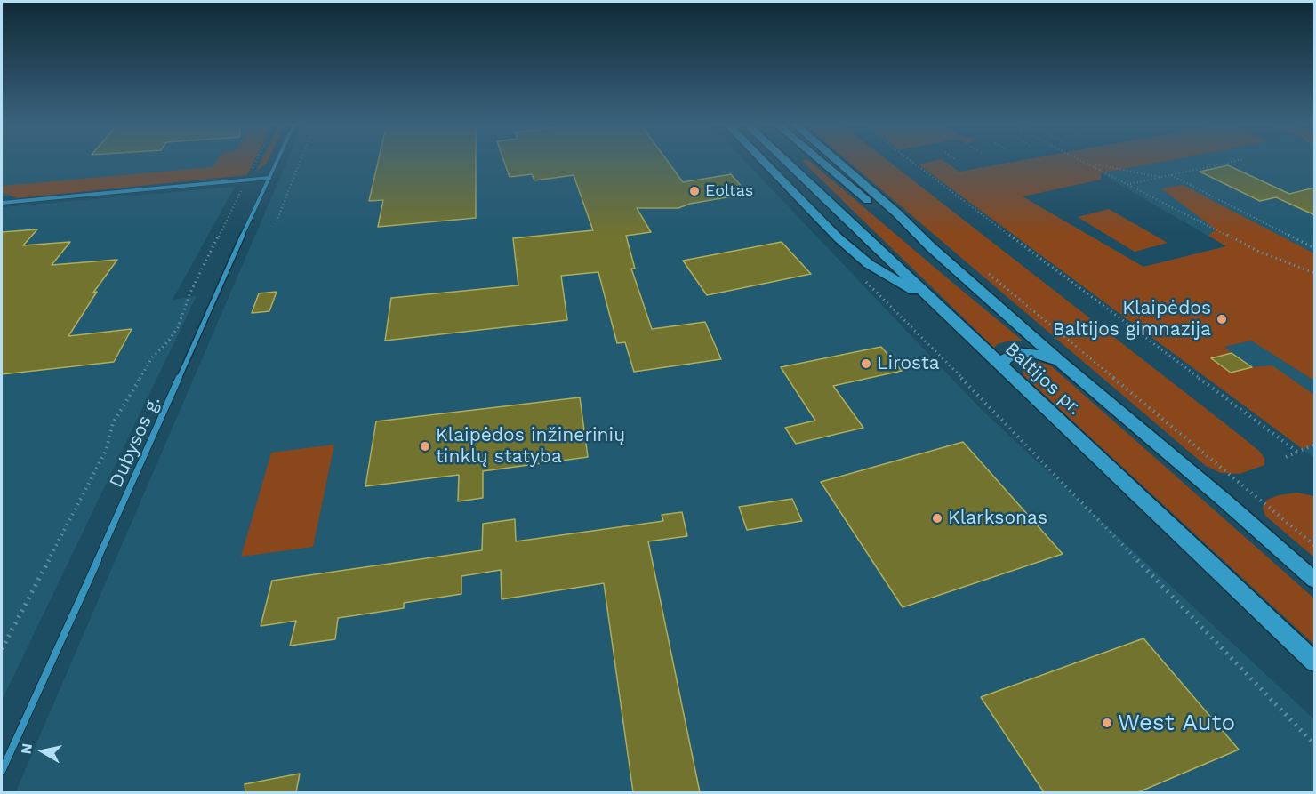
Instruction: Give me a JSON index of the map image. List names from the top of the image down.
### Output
{
  "streets": {
    "highway": ["Baltijos pr."],
    "street": ["Dubysos g."]
  },
  "places": [
    "Eoltas",
    "Klaipėdos Baltijos gimnazija",
    "Lirosta",
    "Klaipėdos inžinerinių tinklų statyba",
    "Klarksonas",
    "West Auto"
  ],
  "north": "left"
}
